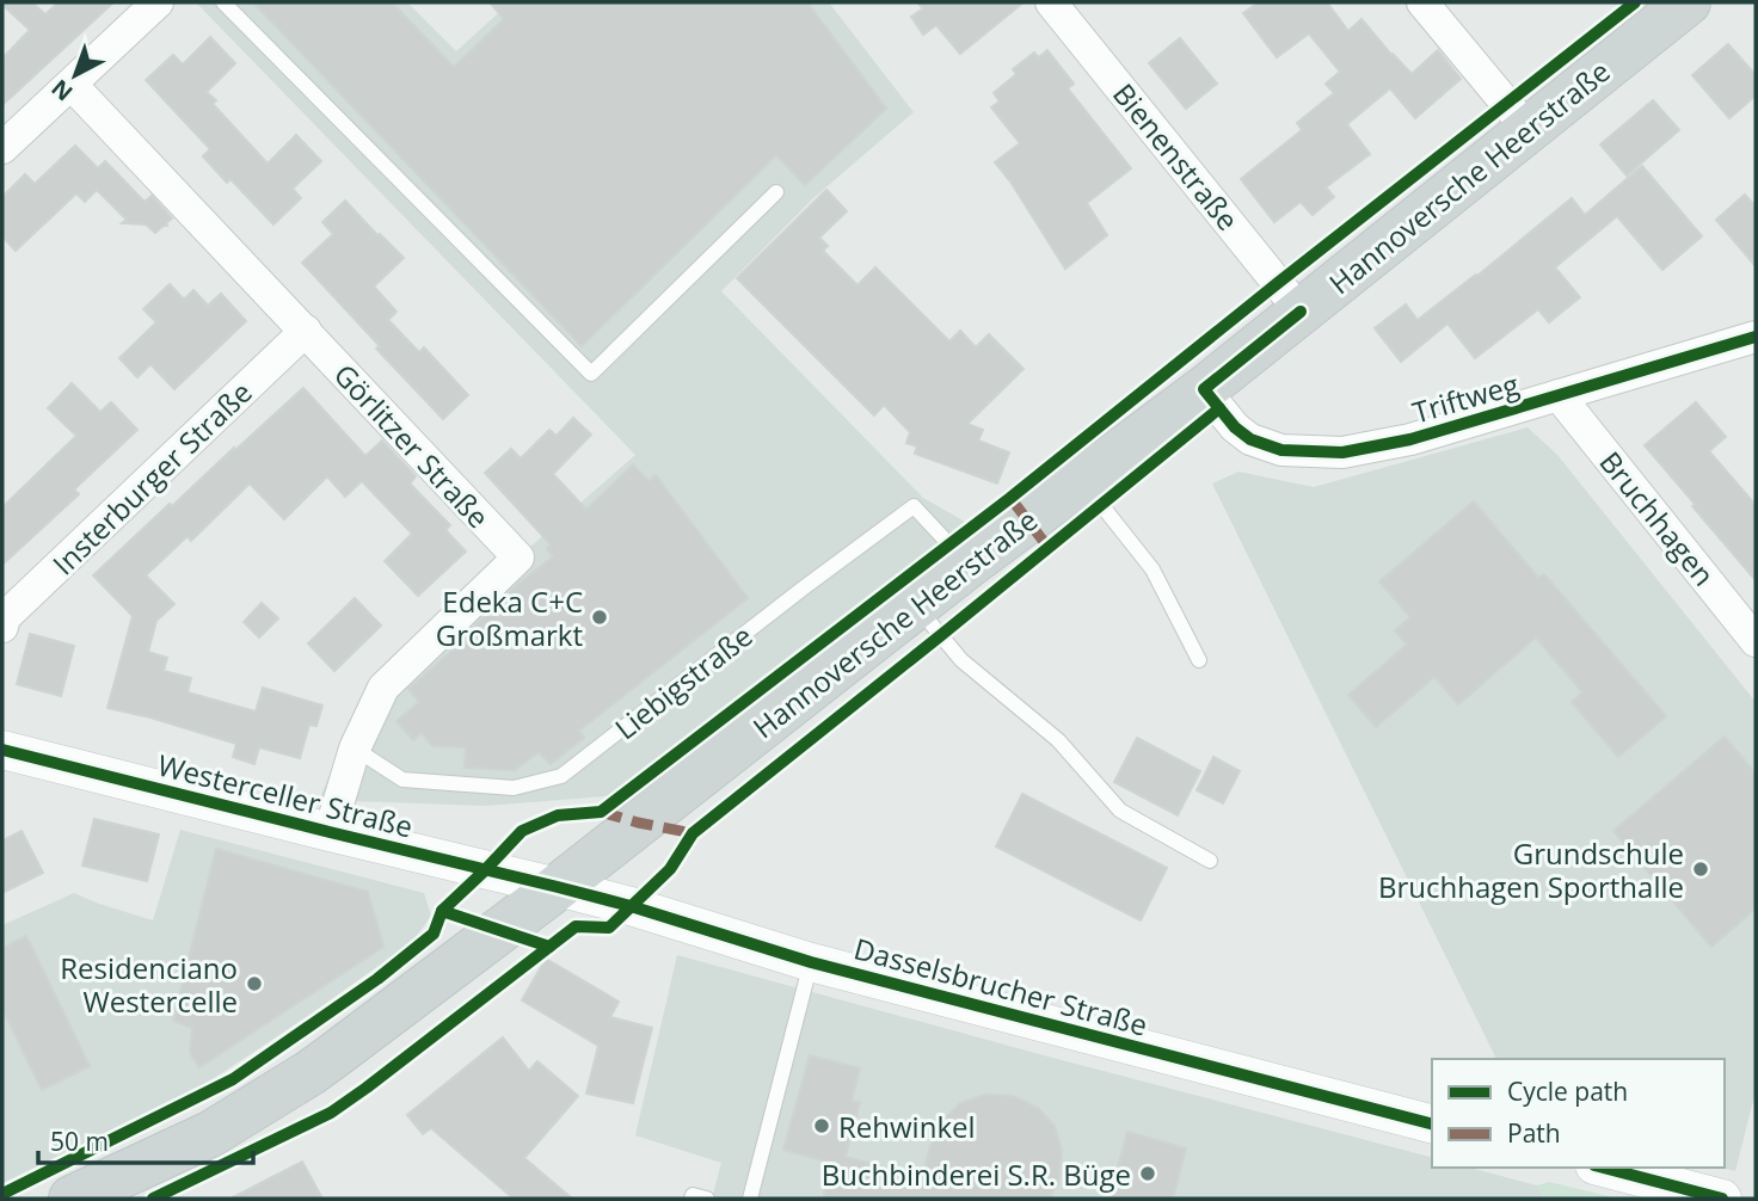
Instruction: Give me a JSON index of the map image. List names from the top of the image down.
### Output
{
  "streets": {
    "main road": ["Hannoversche Heerstraße"],
    "street": [
      "Bienenstraße",
      "Triftweg",
      "Görlitzer Straße",
      "Insterburger Straße",
      "Bruchhagen",
      "Westerceller Straße",
      "Dasselsbrucher Straße"
    ],
    "lane": ["Liebigstraße"]
  },
  "crossings": [
    ["Bienenstraße", "Hannoversche Heerstraße"],
    ["Hannoversche Heerstraße", "Triftweg"],
    ["Hannoversche Heerstraße", "Liebigstraße"],
    ["Hannoversche Heerstraße", "Westerceller Straße"],
    ["Hannoversche Heerstraße", "Dasselsbrucher Straße"],
    ["Triftweg", "Bruchhagen"],
    ["Görlitzer Straße", "Insterburger Straße"],
    ["Görlitzer Straße", "Liebigstraße"],
    ["Görlitzer Straße", "Westerceller Straße"],
    ["Westerceller Straße", "Dasselsbrucher Straße"]
  ],
  "places": [
    "Edeka C+C Großmarkt",
    "Grundschule Bruchhagen Sporthalle",
    "Residenciano Westercelle",
    "Rehwinkel",
    "Buchbinderei S.R. Büge"
  ],
  "legend": ["Cycle path", "Path"],
  "scale_bar": "50 m",
  "north": "bottom left"
}
